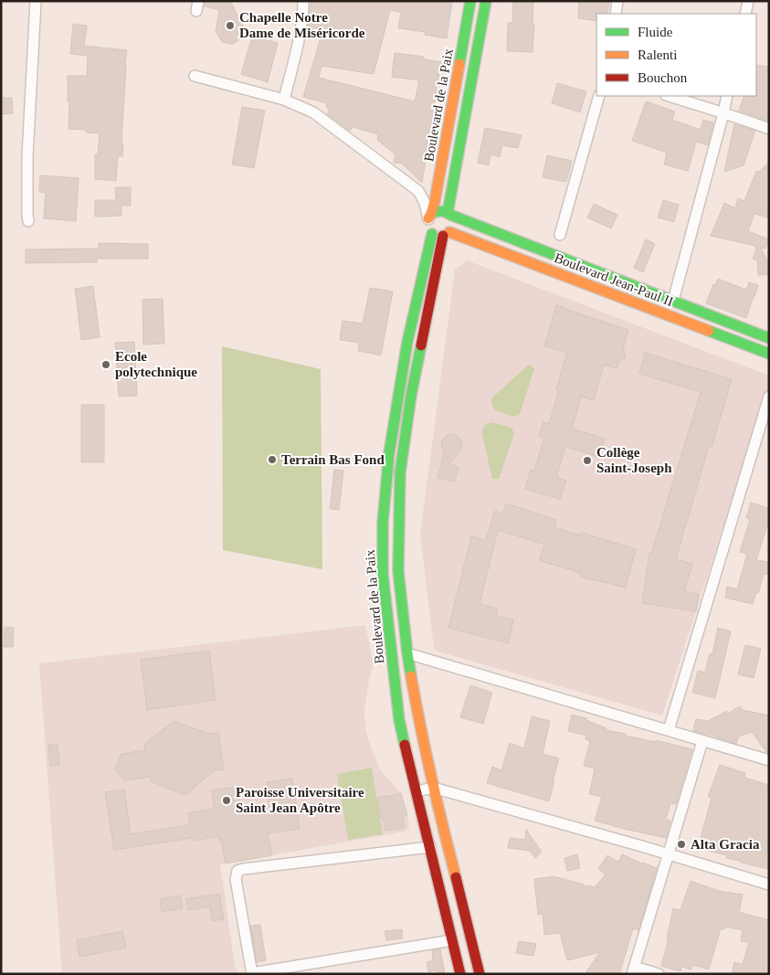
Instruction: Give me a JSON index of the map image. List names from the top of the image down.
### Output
{
  "streets": {
    "main road": ["Boulevard de la Paix", "Boulevard Jean-Paul II"]
  },
  "crossings": [
    ["Boulevard de la Paix", "Boulevard Jean-Paul II"]
  ],
  "places": [
    "Chapelle Notre Dame de Miséricorde",
    "Ecole polytechnique",
    "Terrain Bas Fond",
    "Collège Saint-Joseph",
    "Paroisse Universitaire Saint Jean Apôtre",
    "Alta Gracia"
  ],
  "legend": ["Fluide", "Ralenti", "Bouchon"]
}
